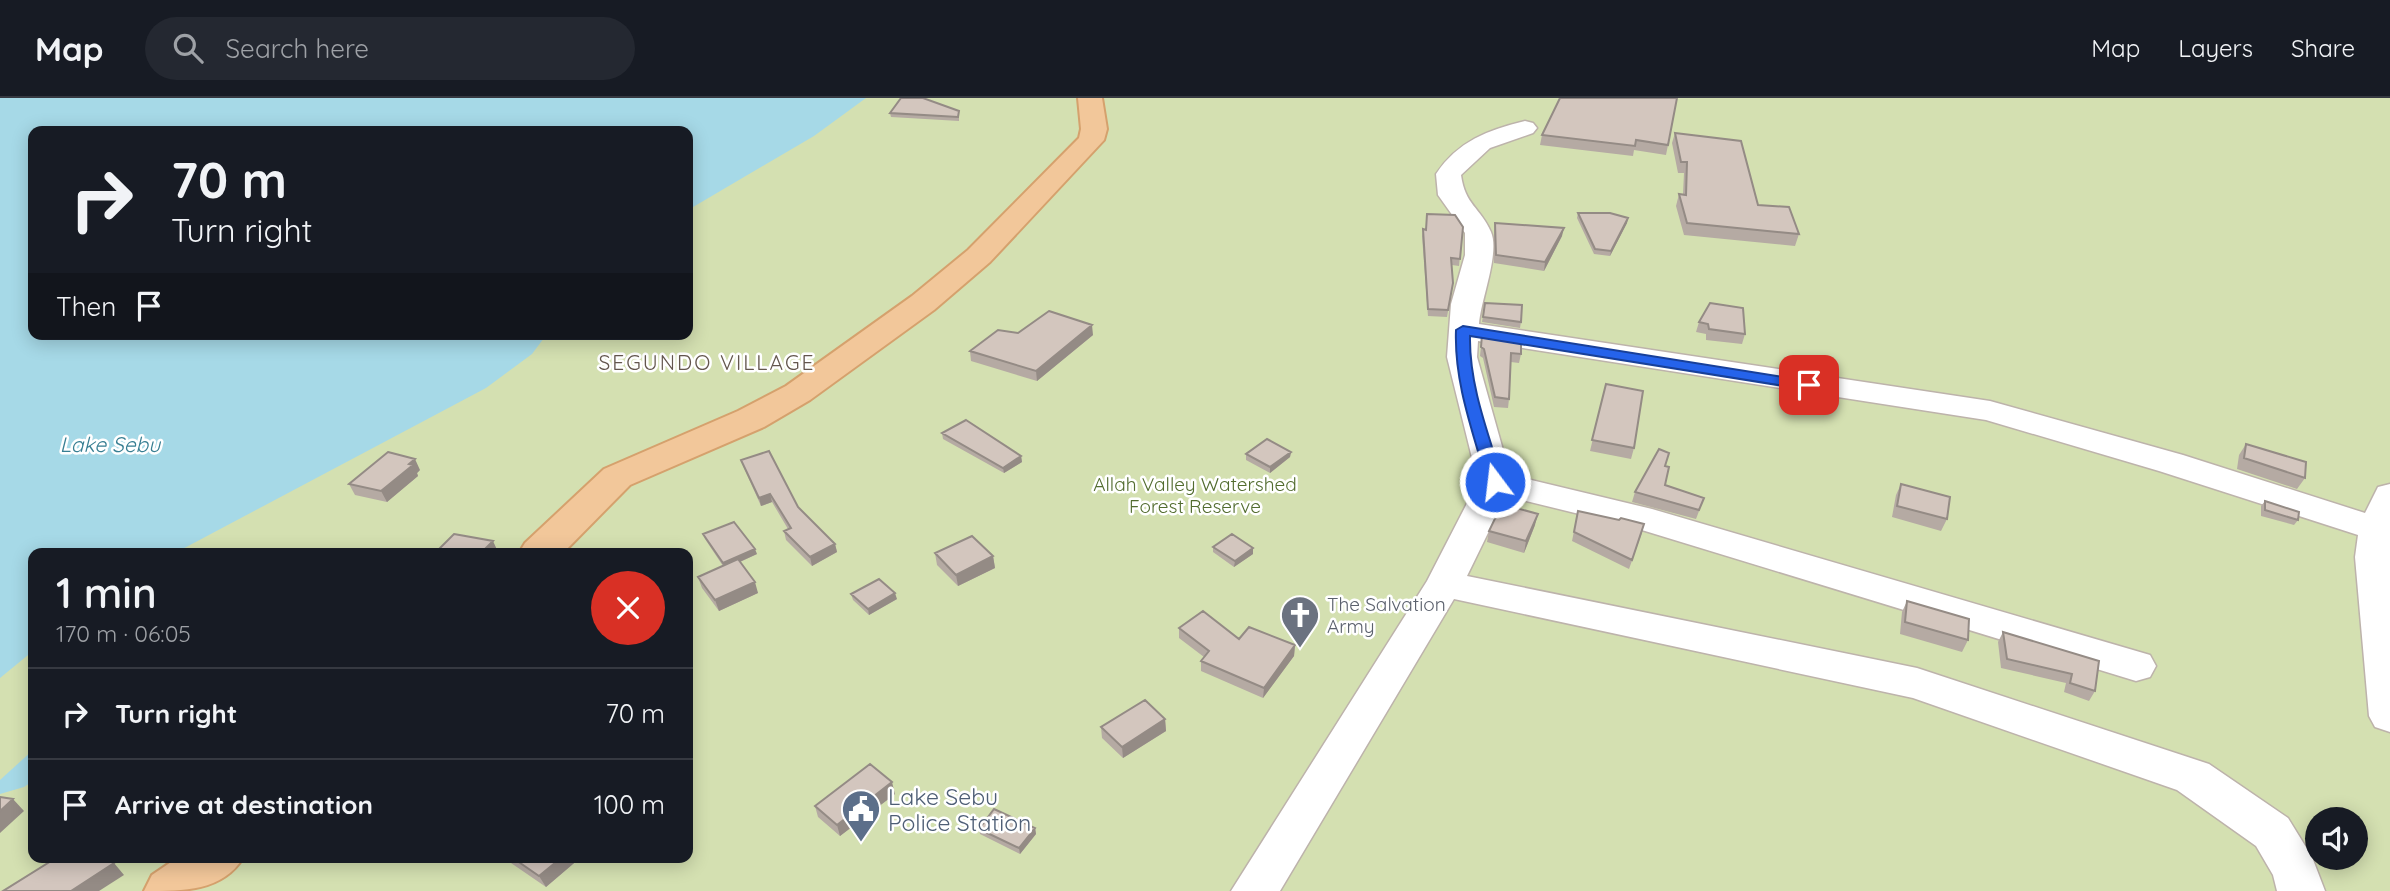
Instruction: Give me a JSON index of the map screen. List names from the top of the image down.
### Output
{
  "districts": ["SEGUNDO VILLAGE"],
  "water": ["Lake Sebu"],
  "parks": ["Allah Valley Watershed Forest Reserve"],
  "places": {
    "church": ["The Salvation Army"],
    "public building": ["Lake Sebu Police Station"]
  },
  "page": {
    "header": "Map",
    "search": "Search here",
    "nav": ["Map", "Layers", "Share"],
    "turn": ["70 m", "Turn right"],
    "then": "Then",
    "heading": ["1 min", "170 m · 06:05"],
    "list": [
      {
        "name": "Turn right",
        "value": "70 m"
      },
      {
        "name": "Arrive at destination",
        "value": "100 m"
      }
    ]
  }
}
